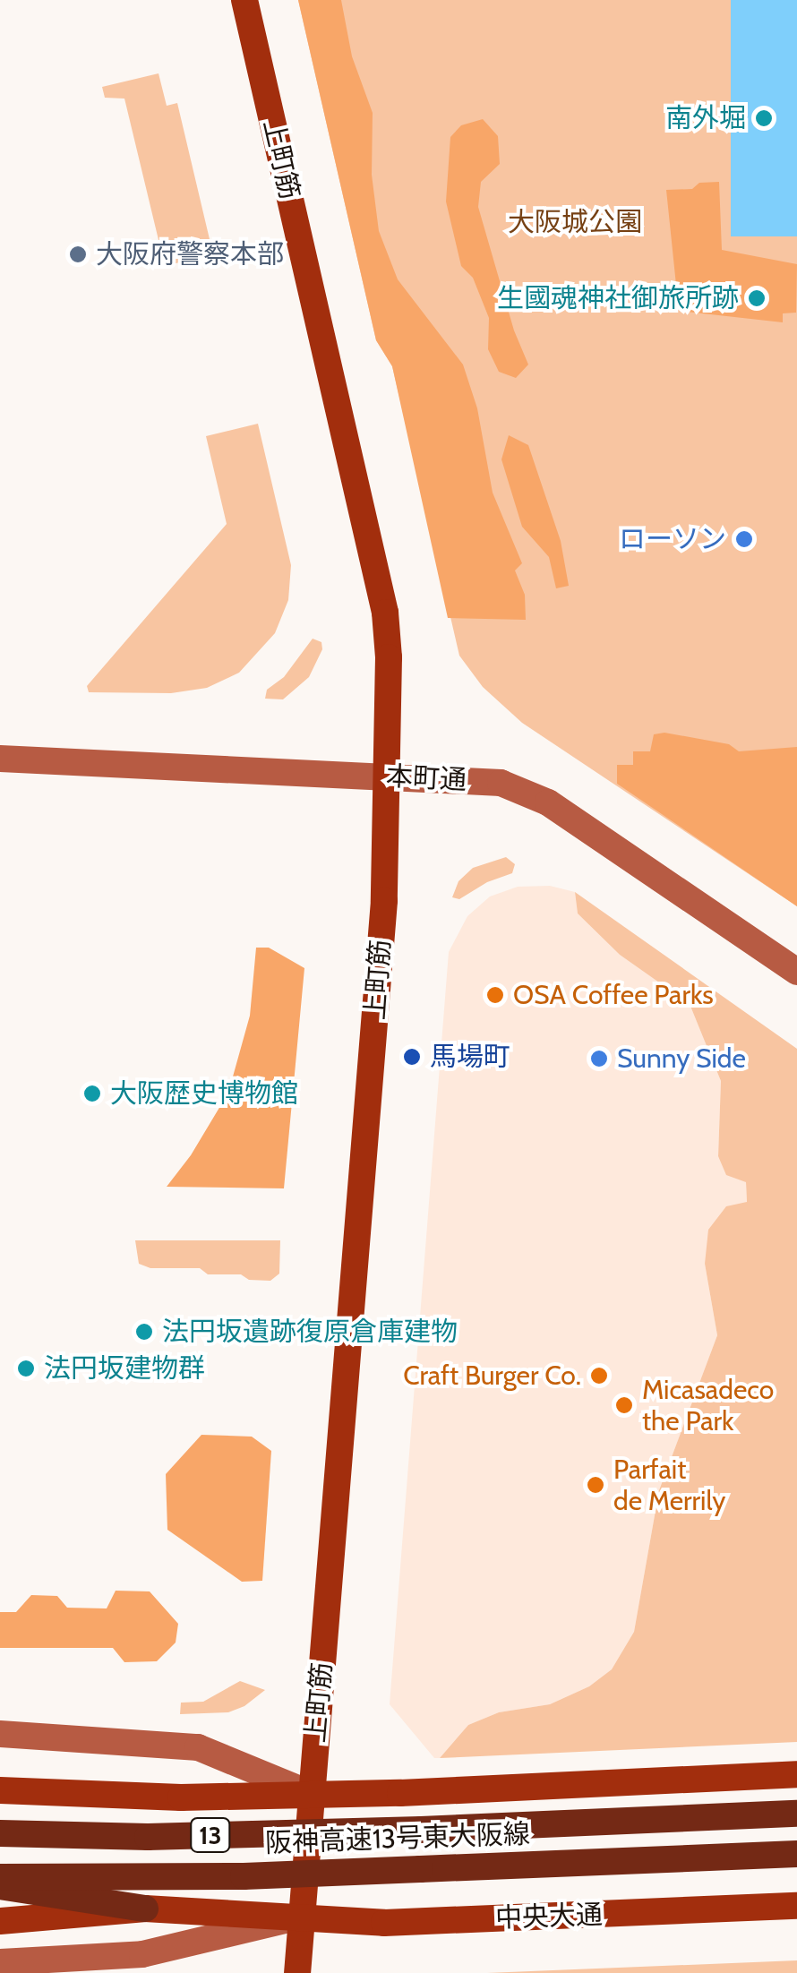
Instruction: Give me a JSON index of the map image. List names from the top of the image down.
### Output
{
  "streets": {
    "highway": ["13", "阪神高速13号東大阪線"],
    "main road": ["上町筋", "中央大通"],
    "street": ["本町通"]
  },
  "crossings": [
    ["上町筋", "本町通"],
    ["上町筋", "中央大通"]
  ],
  "parks": ["大阪城公園"],
  "places": [
    "南外堀",
    "大阪府警察本部",
    "生國魂神社御旅所跡",
    "ローソン",
    "OSA Coffee Parks",
    "馬場町",
    "Sunny Side",
    "大阪歴史博物館",
    "法円坂遺跡復原倉庫建物",
    "法円坂建物群",
    "Craft Burger Co.",
    "Micasadeco the Park",
    "Parfait de Merrily"
  ]
}
